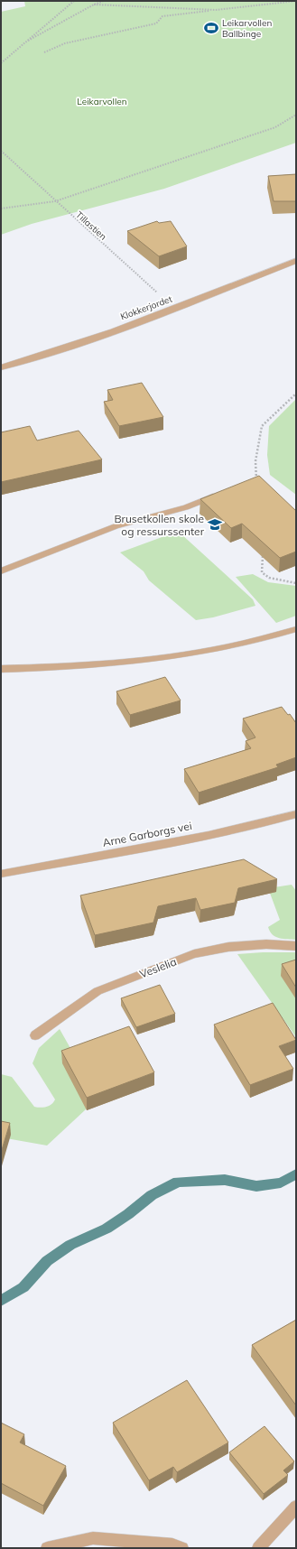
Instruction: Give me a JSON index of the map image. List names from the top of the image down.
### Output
{
  "streets": {
    "street": ["Klokkerjordet", "Arne Garborgs vei", "Veslelia"],
    "path": ["Tillastien"]
  },
  "crossings": [
    ["Tillastien", "Klokkerjordet"]
  ],
  "parks": ["Leikarvollen"],
  "places": {
    "sports": ["Leikarvollen Ballbinge"],
    "school or university": ["Brusetkollen skole og ressurssenter"]
  }
}
